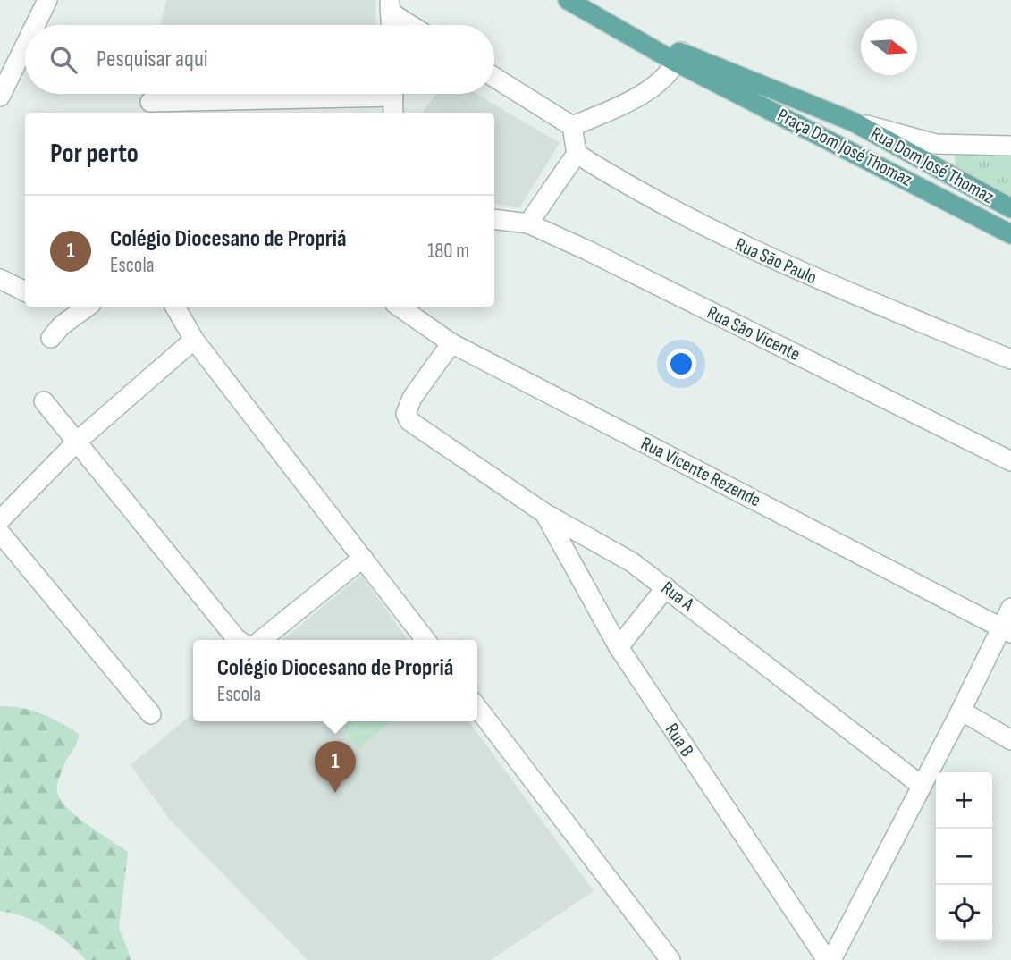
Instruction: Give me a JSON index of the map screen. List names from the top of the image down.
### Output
{
  "streets": {
    "main road": ["Praça Dom José Thomaz", "Rua Dom José Thomaz"],
    "street": [
      "Rua São Paulo",
      "Rua São Vicente",
      "Rua Vicente Rezende",
      "Rua A",
      "Rua B"
    ]
  },
  "crossings": [
    ["Praça Dom José Thomaz", "Rua Dom José Thomaz"],
    ["Rua Vicente Rezende", "Rua A"],
    ["Rua A", "Rua B"]
  ],
  "north": "right",
  "page": {
    "search": "Pesquisar aqui",
    "heading": "Por perto",
    "list": [
      {
        "mark": "1",
        "name": "Colégio Diocesano de Propriá",
        "note": "Escola",
        "value": "180 m"
      }
    ],
    "popup": ["Colégio Diocesano de Propriá", "Escola"],
    "pins": "1",
    "map_buttons": ["+", "−"]
  }
}
